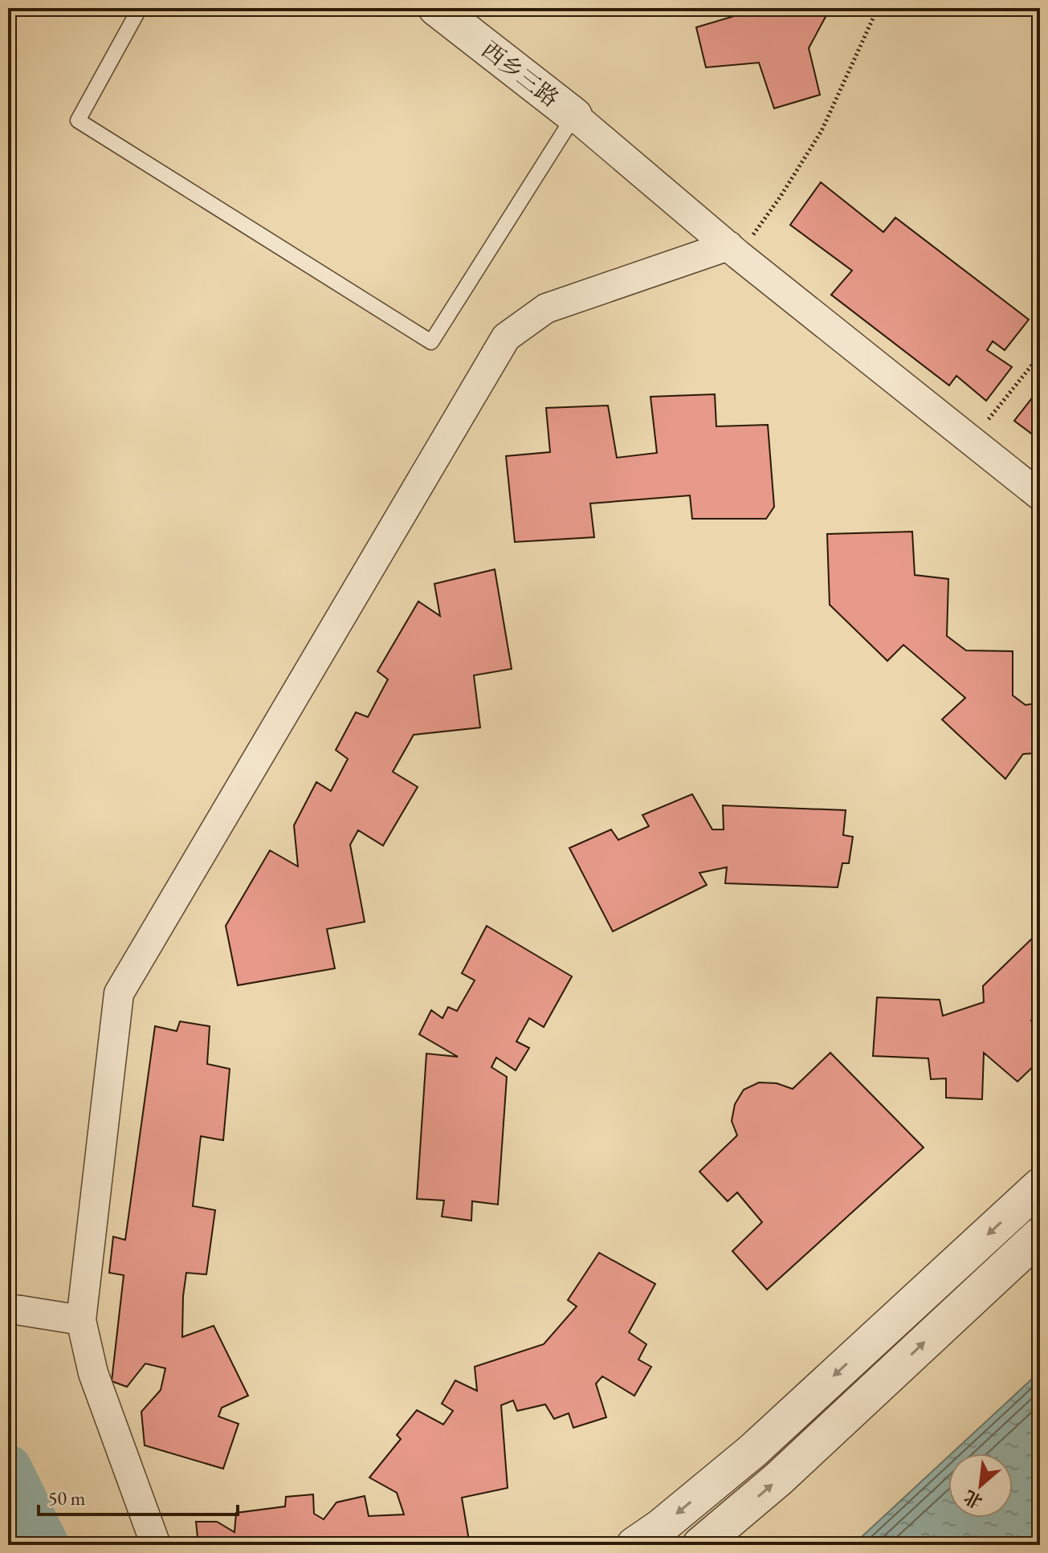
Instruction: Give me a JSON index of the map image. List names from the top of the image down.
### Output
{
  "streets": {
    "street": ["西乡三路"]
  },
  "scale_bar": "50 m",
  "north": "bottom left"
}
